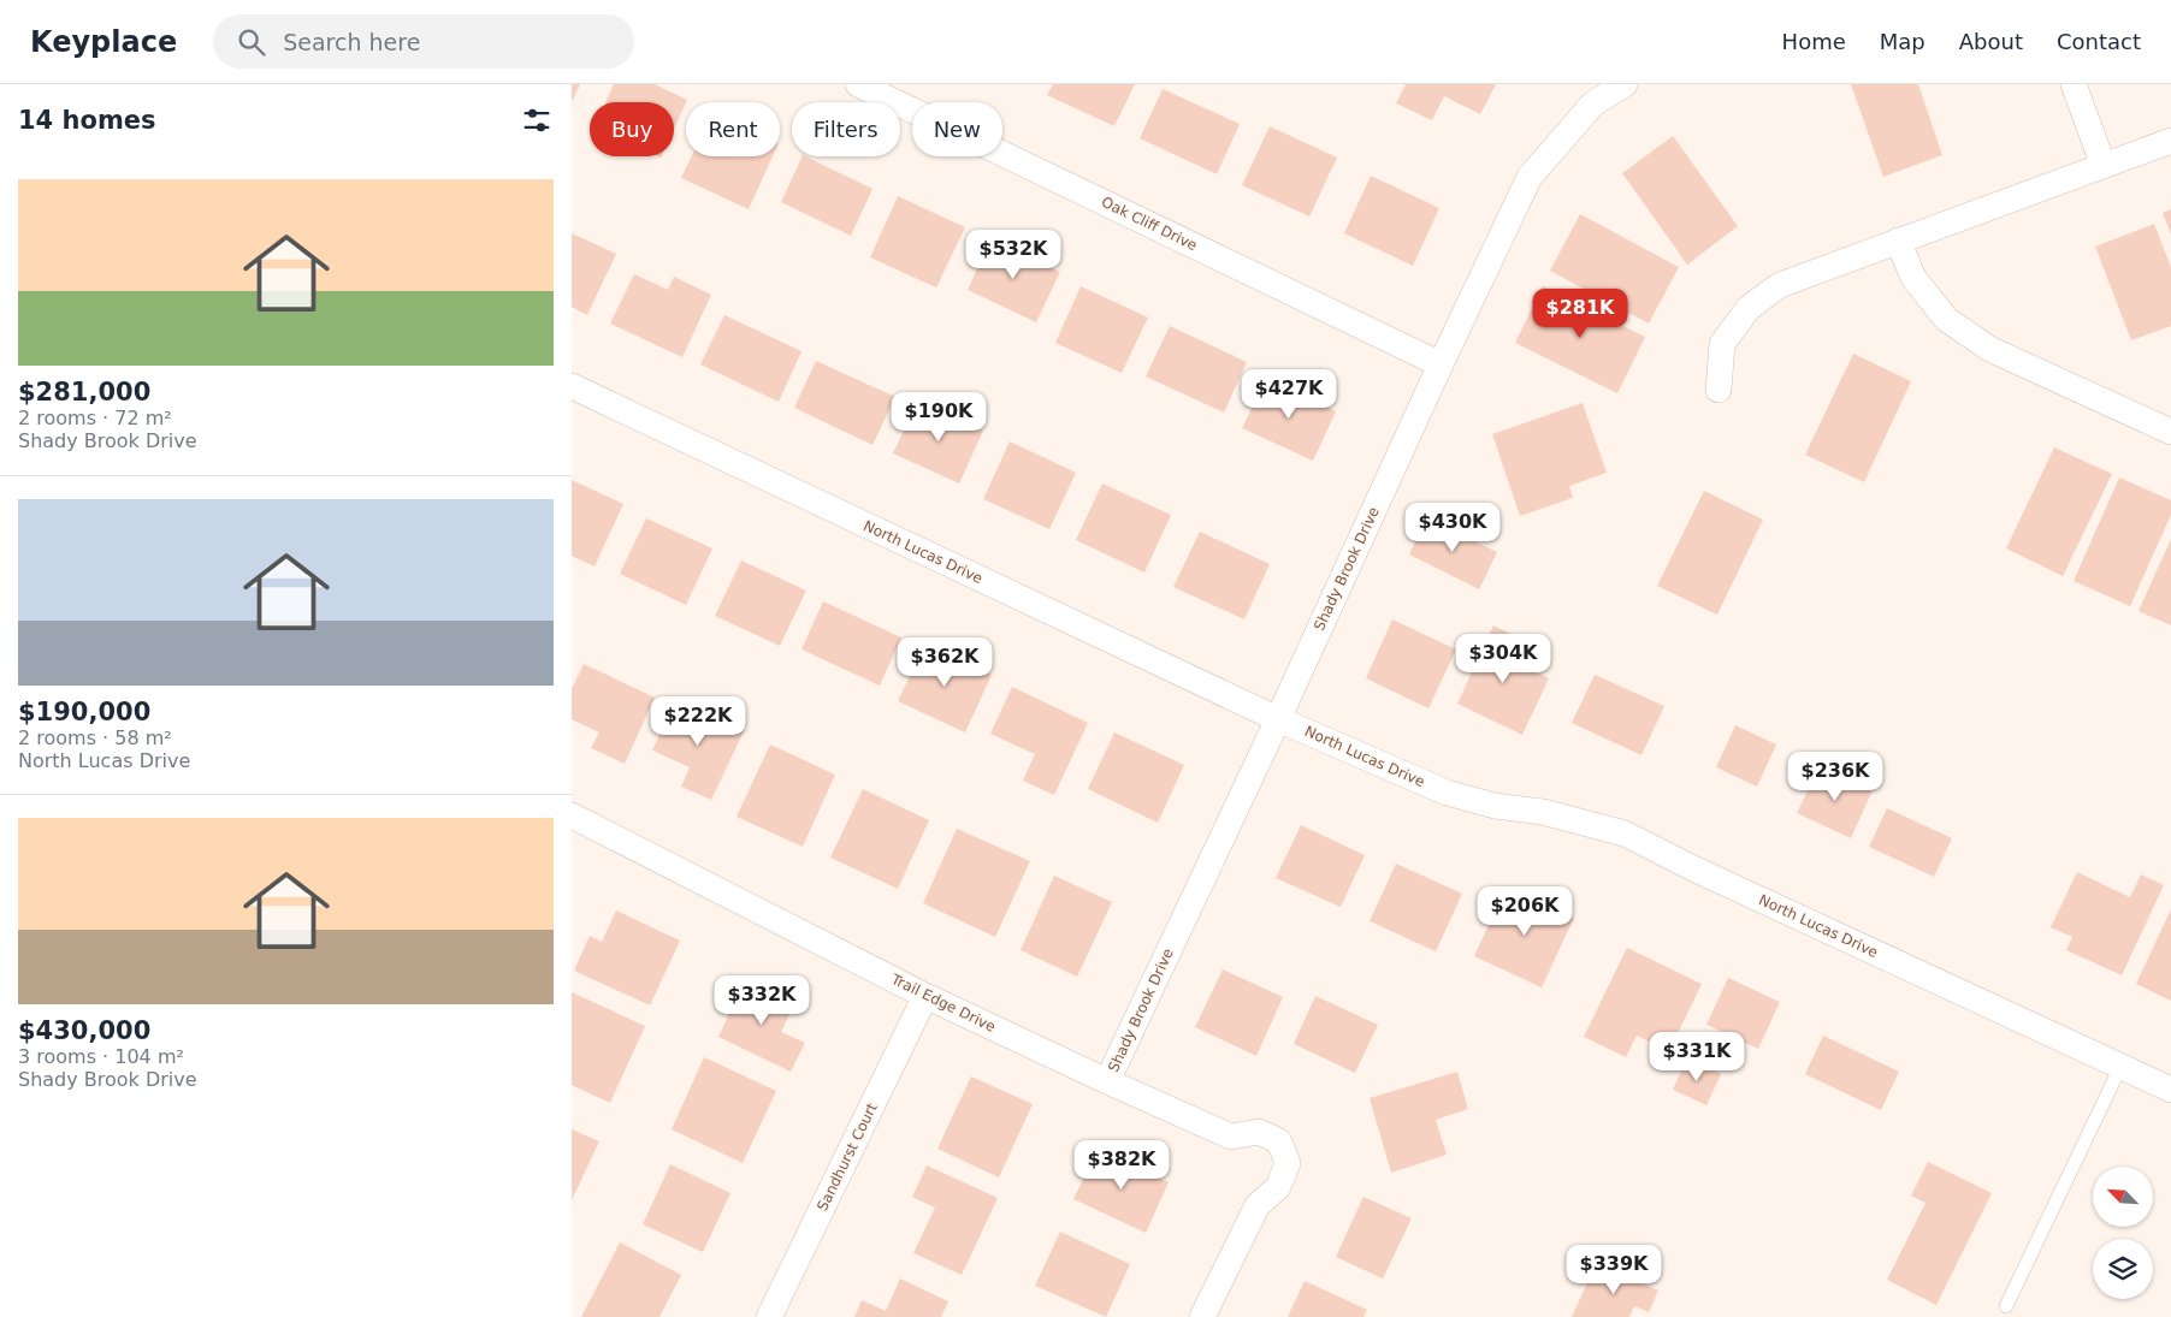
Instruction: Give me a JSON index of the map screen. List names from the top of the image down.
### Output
{
  "streets": {
    "street": [
      "Oak Cliff Drive",
      "North Lucas Drive",
      "Shady Brook Drive",
      "Trail Edge Drive",
      "Sandhurst Court"
    ]
  },
  "crossings": [
    ["Oak Cliff Drive", "Shady Brook Drive"],
    ["North Lucas Drive", "Shady Brook Drive"],
    ["Shady Brook Drive", "Trail Edge Drive"],
    ["Trail Edge Drive", "Sandhurst Court"]
  ],
  "north": "top left",
  "page": {
    "header": "Keyplace",
    "search": "Search here",
    "nav": [
      "Home",
      "Map",
      "About",
      "Contact"
    ],
    "heading": "14 homes",
    "chip": [
      "Buy",
      "Rent",
      "Filters",
      "New"
    ],
    "list": [
      {
        "name": "$281,000",
        "note": "2 rooms · 72 m² · Shady Brook Drive"
      },
      {
        "name": "$190,000",
        "note": "2 rooms · 58 m² · North Lucas Drive"
      },
      {
        "name": "$430,000",
        "note": "3 rooms · 104 m² · Shady Brook Drive"
      }
    ],
    "price": [
      "$532K",
      "$281K",
      "$427K",
      "$190K",
      "$430K",
      "$304K",
      "$362K",
      "$222K",
      "$236K",
      "$206K",
      "$332K",
      "$331K",
      "$382K",
      "$339K"
    ]
  }
}
